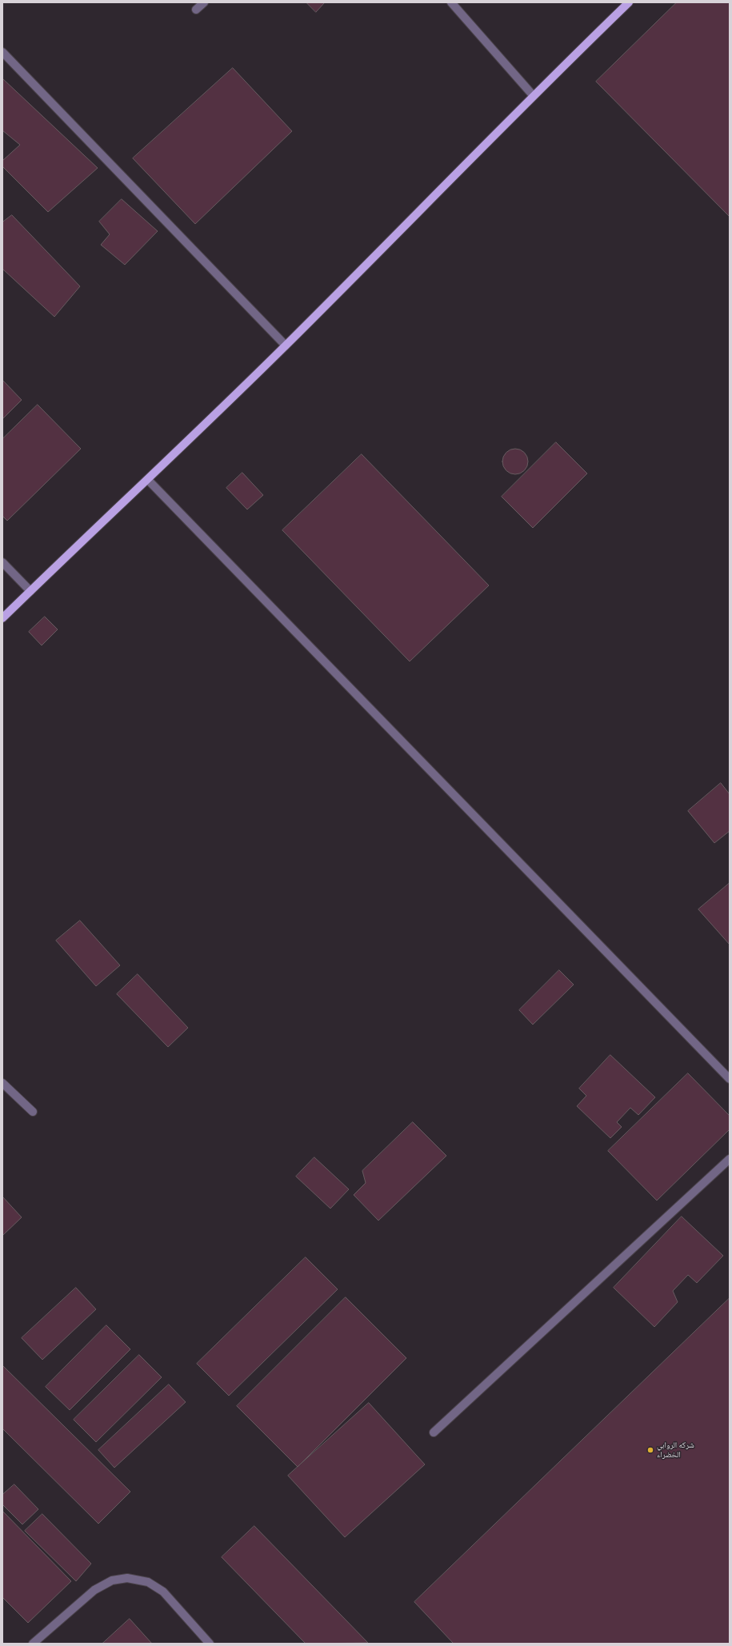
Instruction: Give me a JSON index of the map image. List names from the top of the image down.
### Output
{
  "places": ["شركه الروابي الخضراء"]
}
